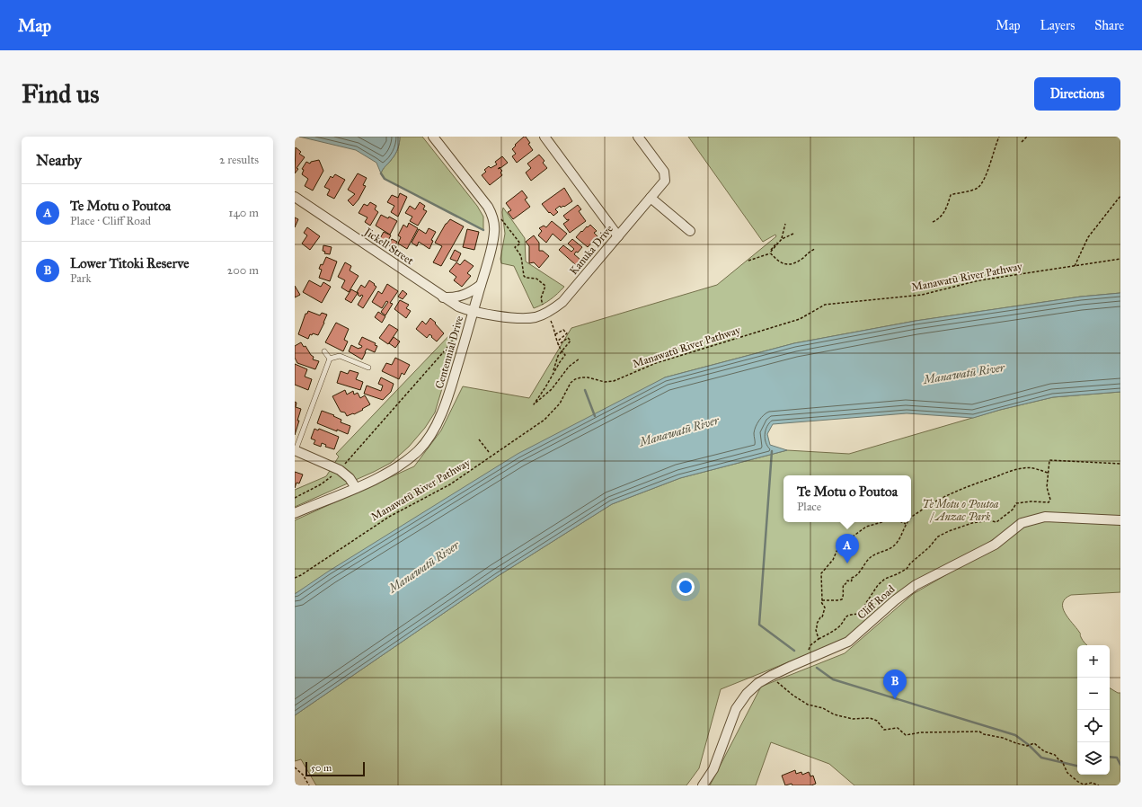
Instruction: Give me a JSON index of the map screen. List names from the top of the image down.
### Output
{
  "streets": {
    "street": [
      "Jickell Street",
      "Kanuka Drive",
      "Centennial Drive",
      "Cliff Road"
    ],
    "path": ["Manawatū River Pathway"]
  },
  "crossings": [
    ["Jickell Street", "Kanuka Drive"],
    ["Jickell Street", "Centennial Drive"],
    ["Kanuka Drive", "Centennial Drive"]
  ],
  "water": ["Manawatū River"],
  "parks": ["Te Motu o Poutoa / Anzac Park"],
  "scale_bar": "50 m",
  "page": {
    "header": "Map",
    "nav": ["Map", "Layers", "Share"],
    "buttons": "Directions",
    "title": "Find us",
    "heading": ["Nearby", "2 results"],
    "list": [
      {
        "mark": "A",
        "name": "Te Motu o Poutoa",
        "note": "Place · Cliff Road",
        "value": "140 m"
      },
      {
        "mark": "B",
        "name": "Lower Titoki Reserve",
        "note": "Park",
        "value": "200 m"
      }
    ],
    "popup": ["Te Motu o Poutoa", "Place"],
    "pins": ["A", "B"],
    "map_buttons": ["+", "−"],
    "scale": "50 m"
  }
}
